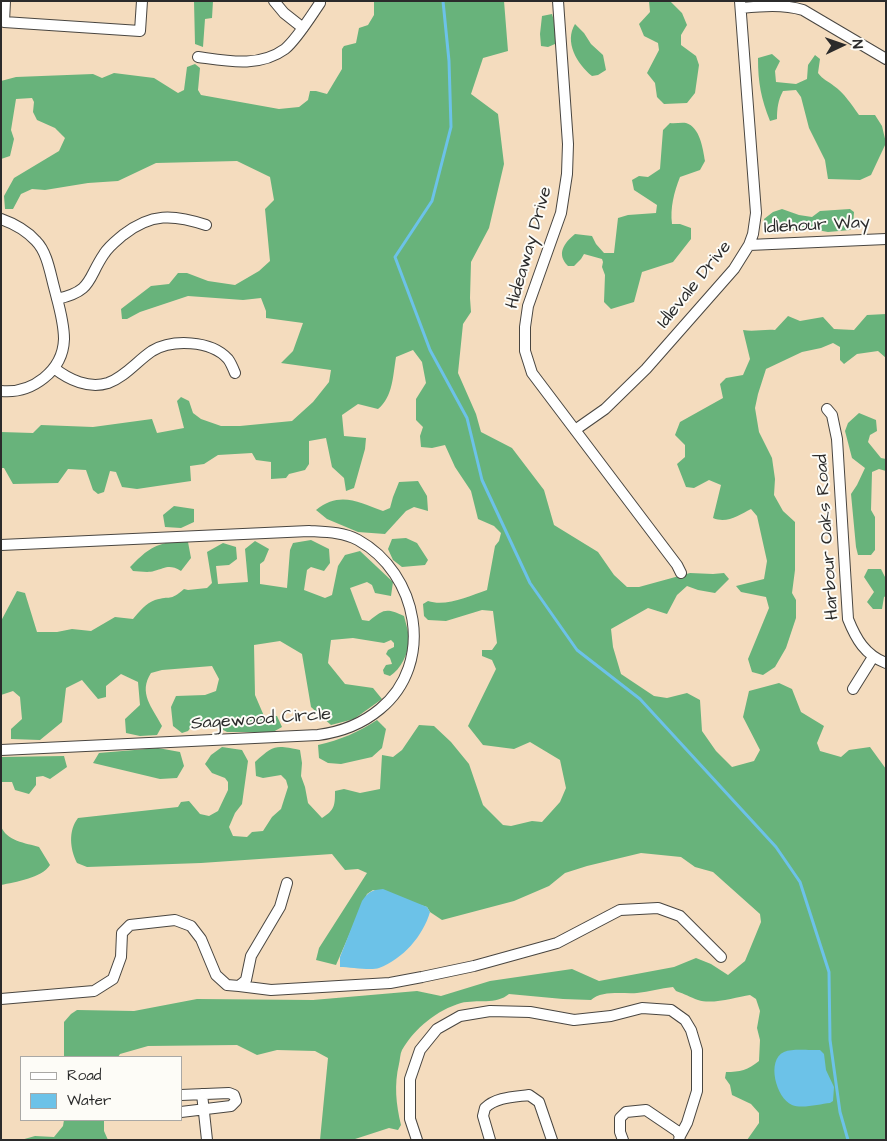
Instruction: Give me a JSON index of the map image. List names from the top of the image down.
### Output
{
  "streets": {
    "street": [
      "Idlehour Way",
      "Hideaway Drive",
      "Idlevale Drive",
      "Harbour Oaks Road",
      "Sagewood Circle"
    ]
  },
  "crossings": [
    ["Idlehour Way", "Idlevale Drive"],
    ["Hideaway Drive", "Idlevale Drive"]
  ],
  "legend": ["Road", "Water"],
  "north": "right"
}
